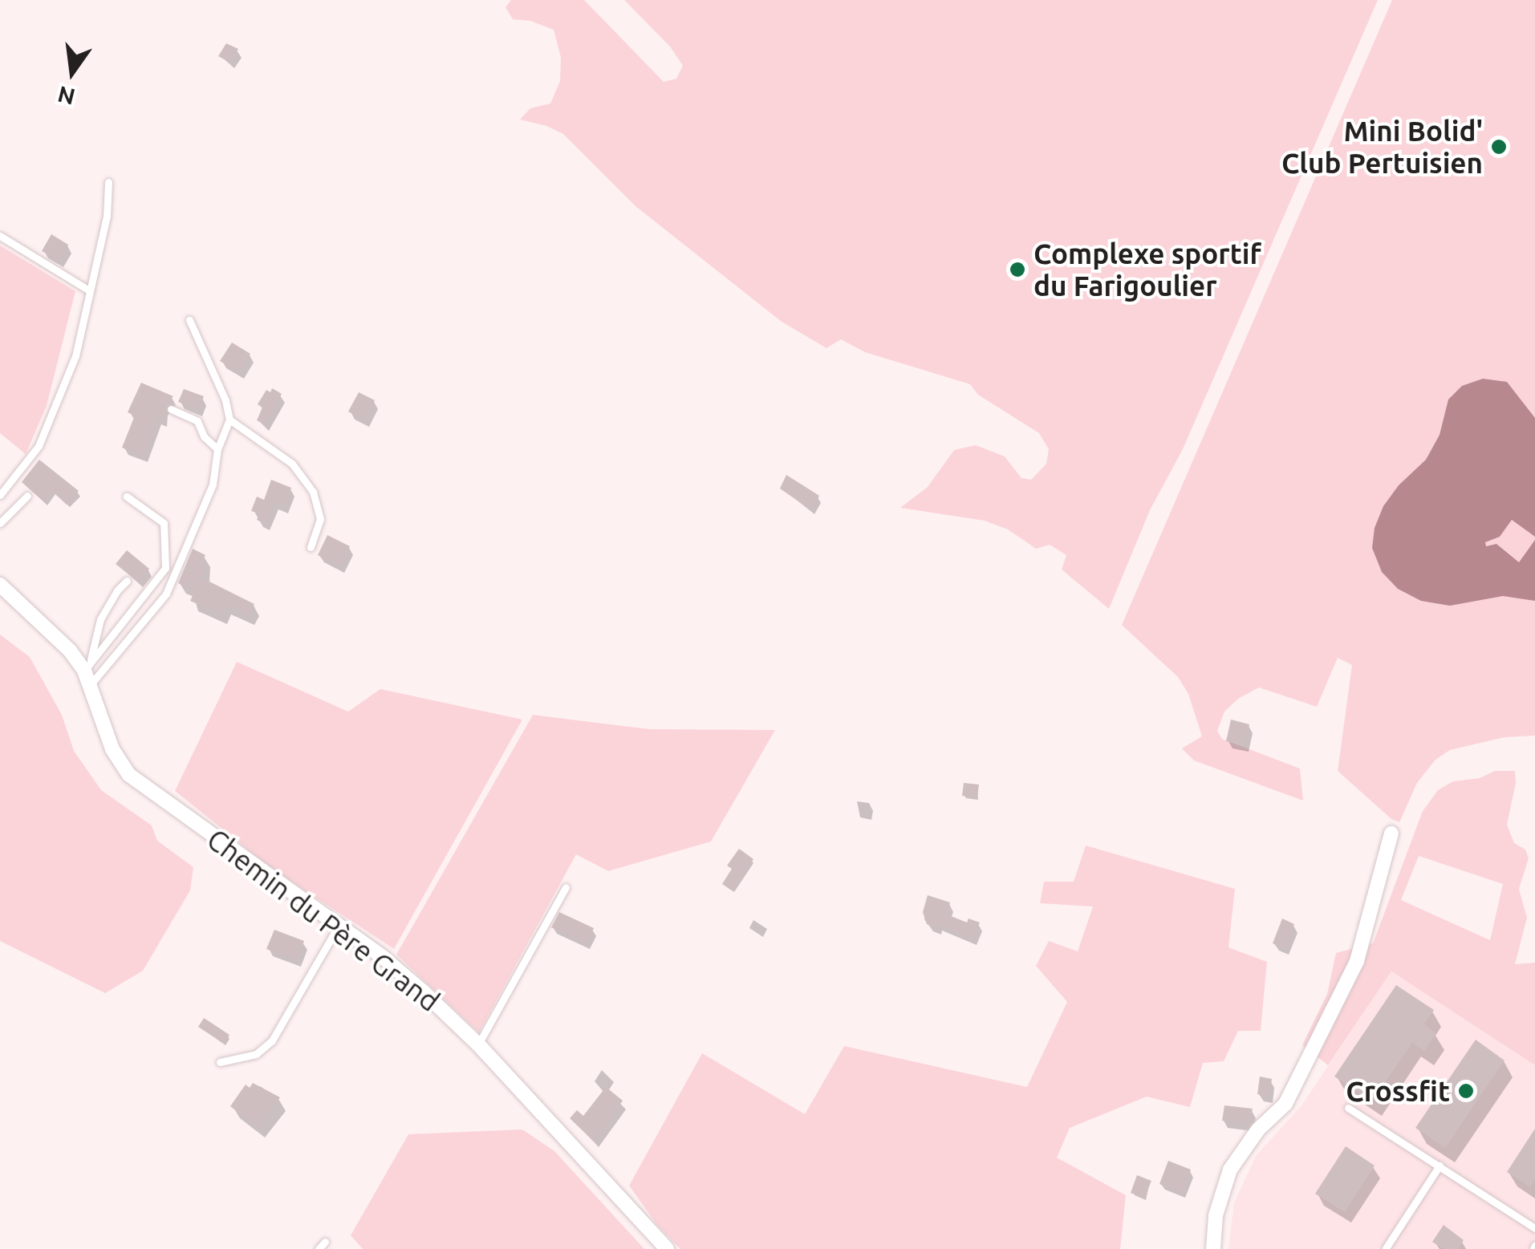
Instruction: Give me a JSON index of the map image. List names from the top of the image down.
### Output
{
  "streets": {
    "street": ["Chemin du Père Grand"]
  },
  "places": ["Mini Bolid' Club Pertuisien", "Complexe sportif du Farigoulier", "Crossfit"],
  "north": "bottom"
}
